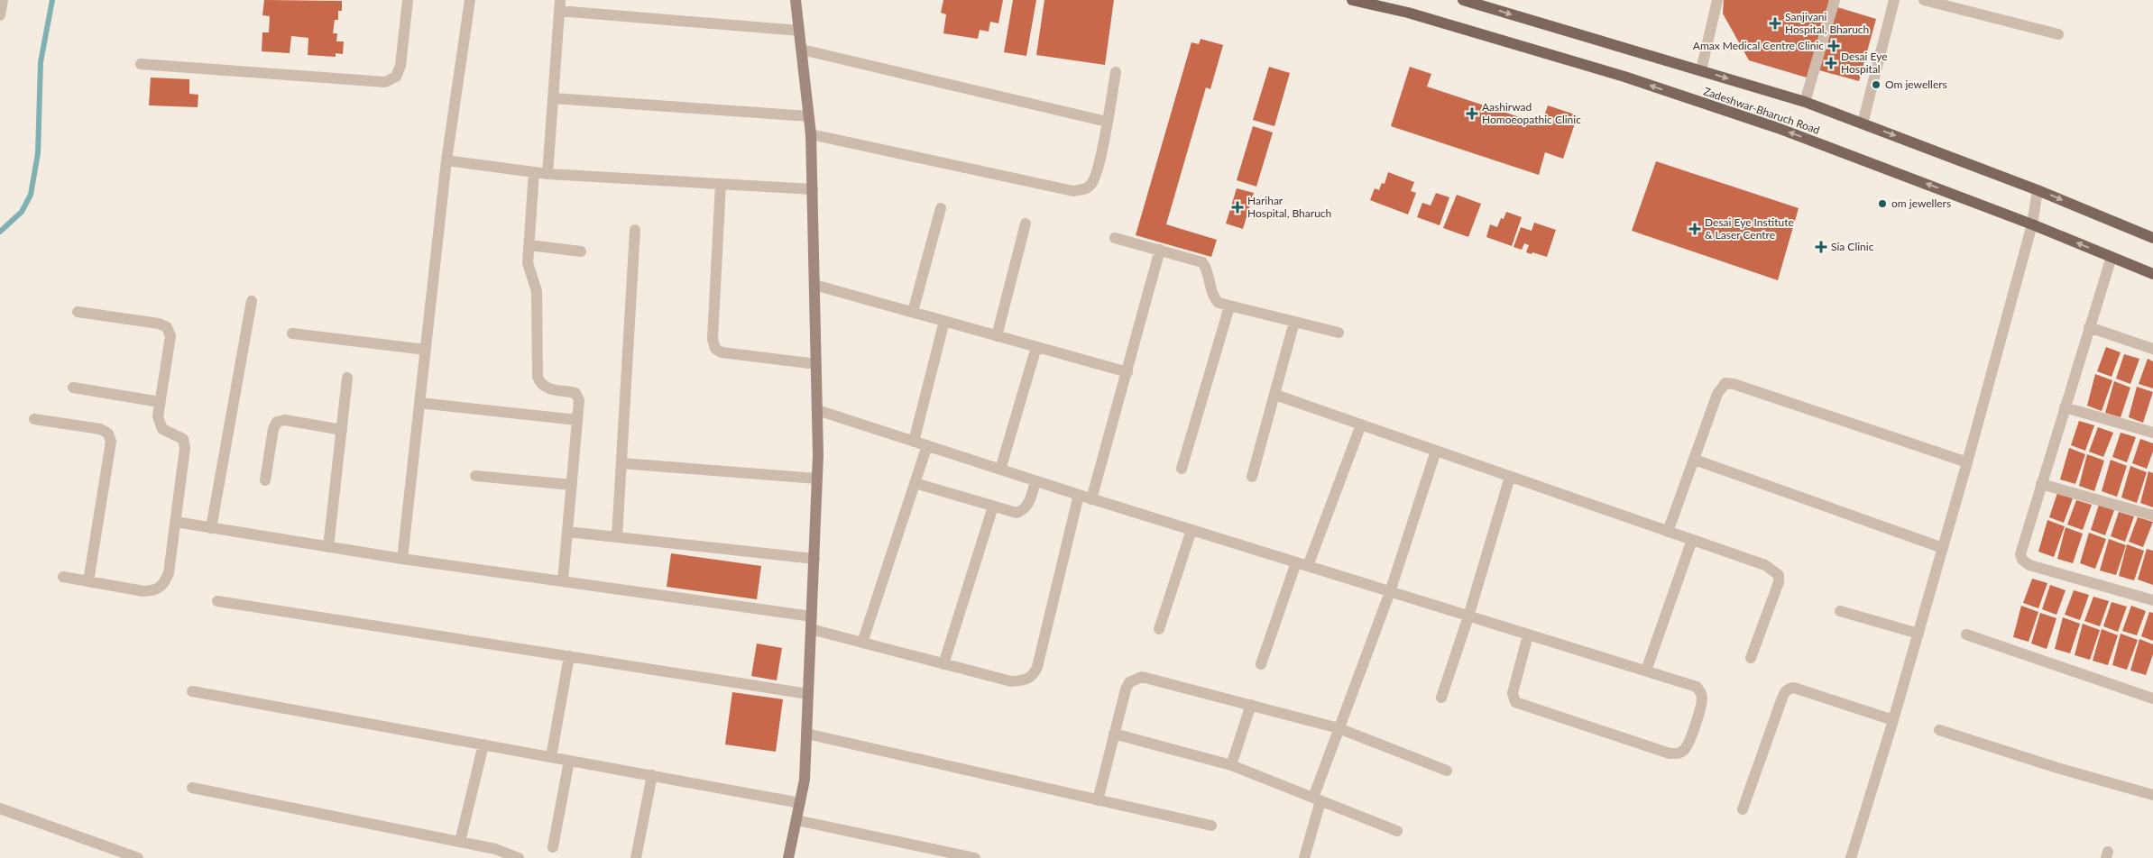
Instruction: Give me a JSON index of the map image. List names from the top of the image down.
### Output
{
  "streets": {
    "main road": ["Zadeshwar-Bharuch Road"]
  },
  "places": {
    "health": [
      "Sanjivani Hospital, Bharuch",
      "Amax Medical Centre Clinic",
      "Desai Eye Hospital",
      "Aashirwad Homoeopathic Clinic",
      "Harihar Hospital, Bharuch",
      "Desai Eye Institute & Laser Centre",
      "Sia Clinic"
    ],
    "other": ["Om jewellers", "om jewellers"]
  }
}
